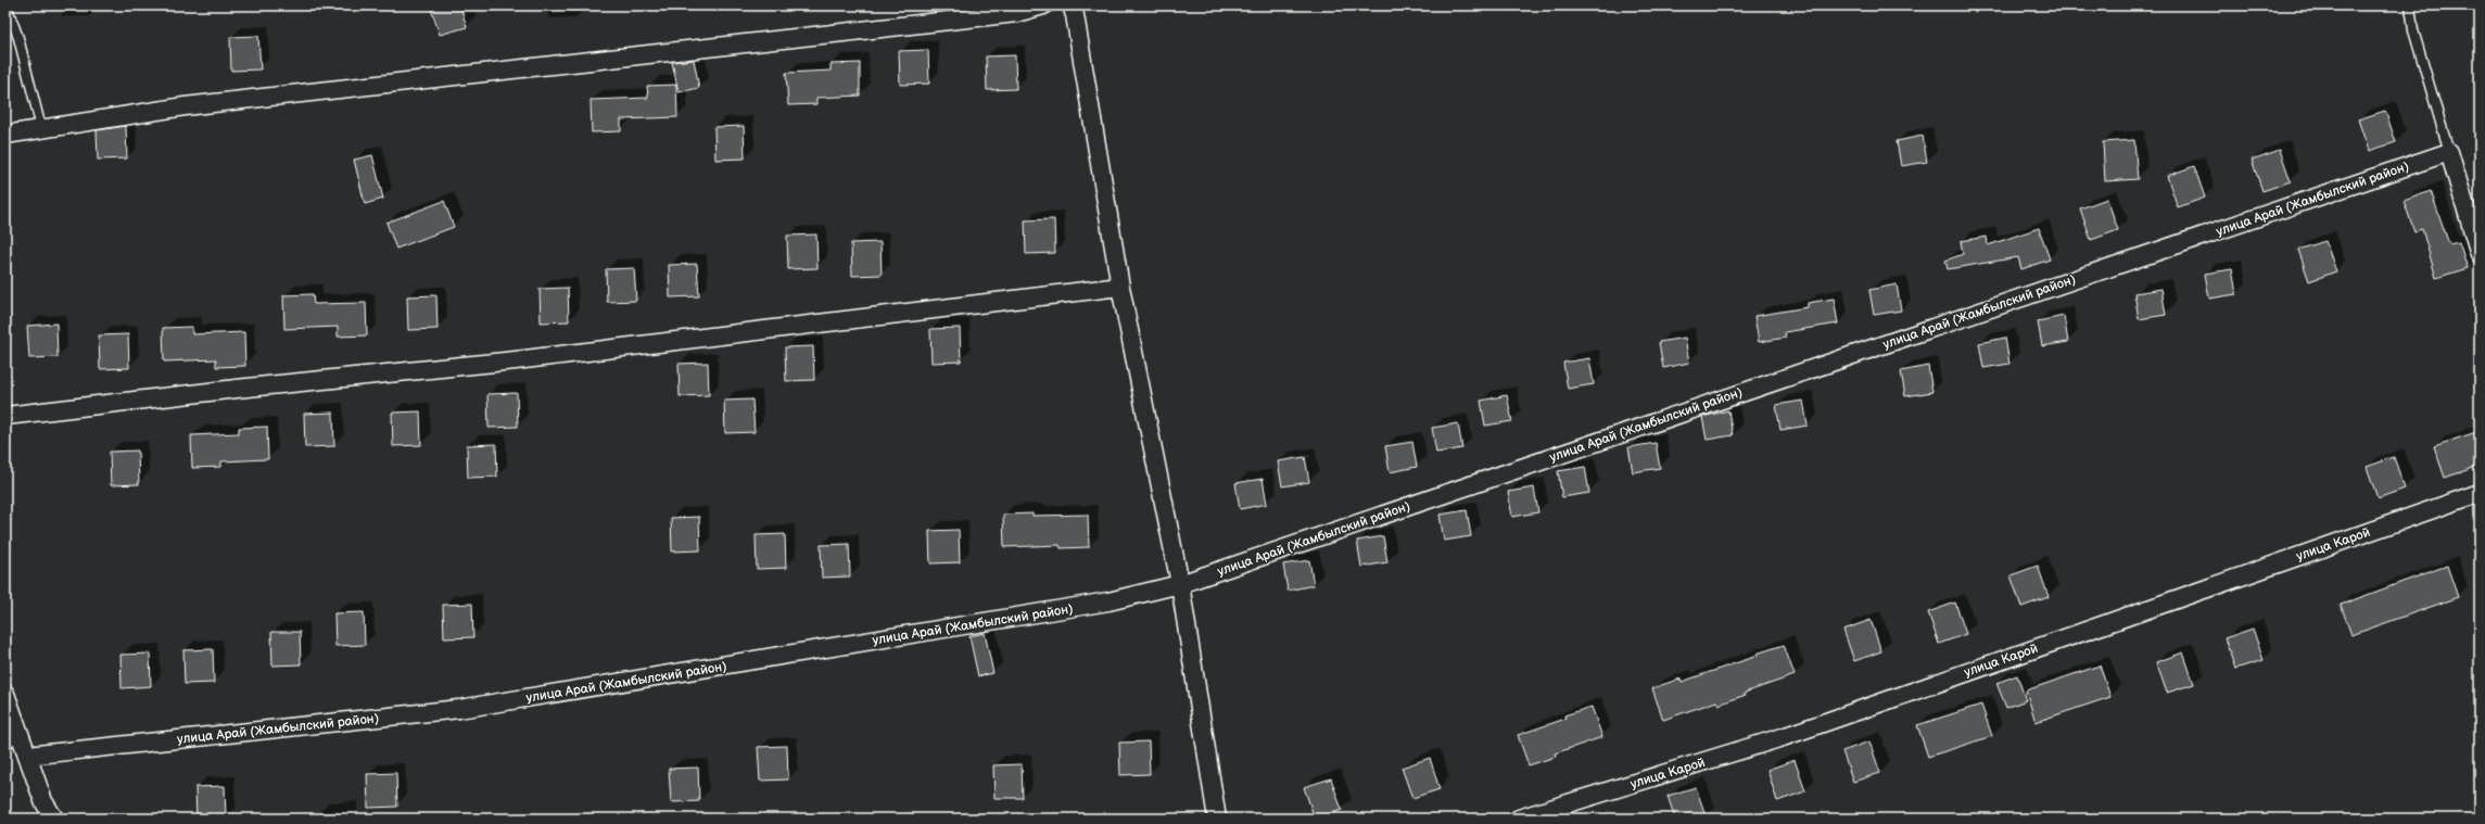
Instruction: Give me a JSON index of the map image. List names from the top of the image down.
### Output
{
  "streets": {
    "street": ["улица Арай (Жамбылский район)", "улица Карой"]
  }
}
